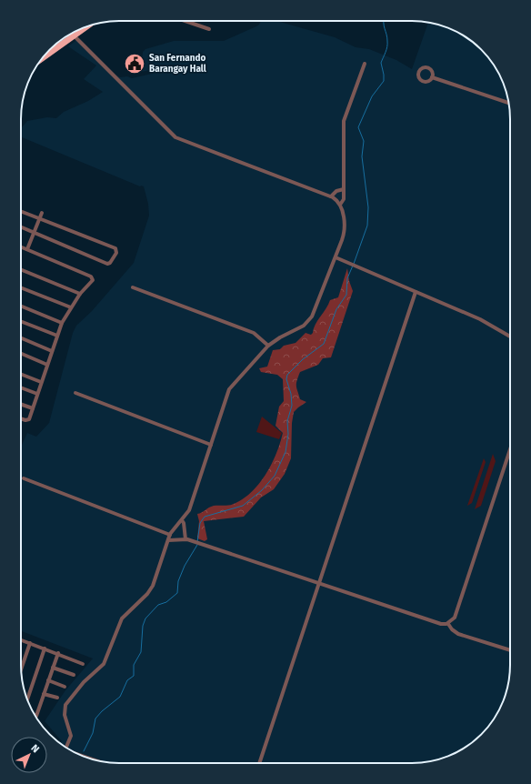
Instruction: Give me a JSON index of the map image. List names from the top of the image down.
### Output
{
  "places": {
    "public building": ["San Fernando Barangay Hall"]
  },
  "north": "top right"
}
